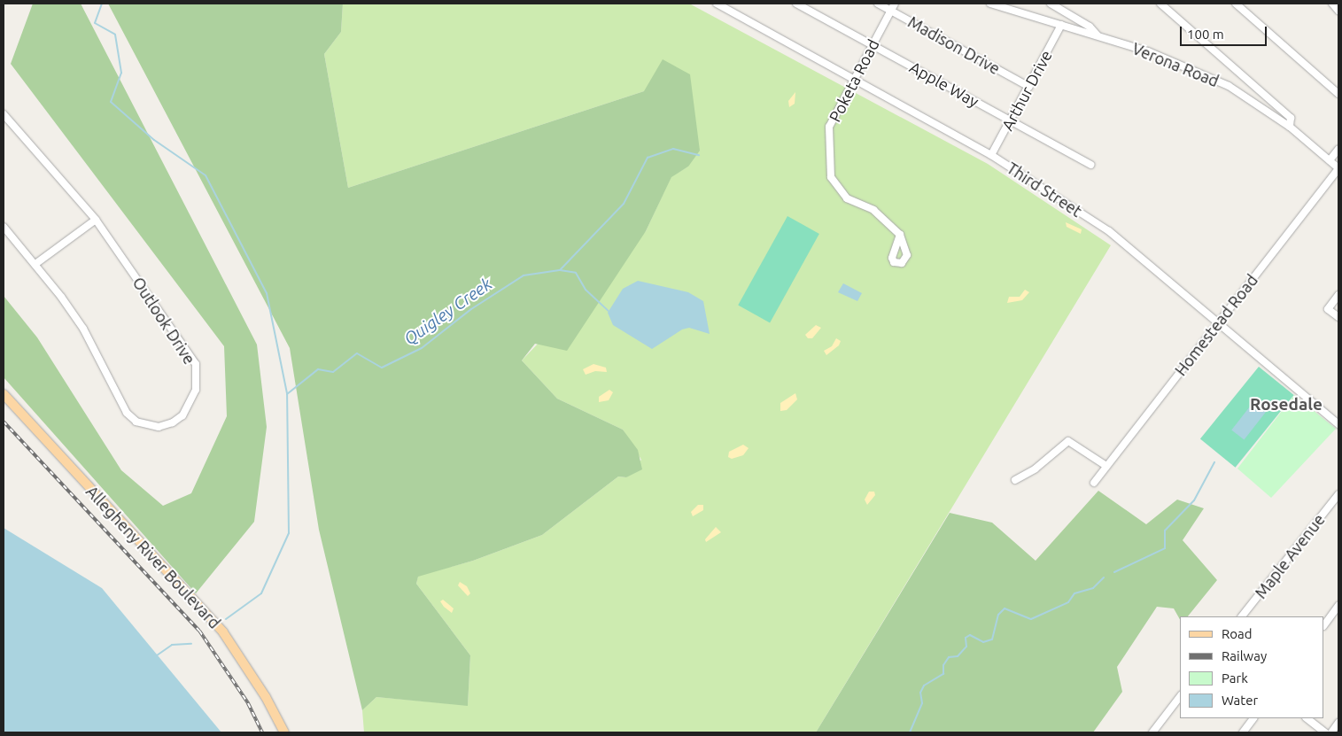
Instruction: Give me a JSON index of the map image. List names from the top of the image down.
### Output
{
  "streets": {
    "main road": ["Allegheny River Boulevard"],
    "street": [
      "Madison Drive",
      "Verona Road",
      "Poketa Road",
      "Apple Way",
      "Arthur Drive",
      "Third Street",
      "Outlook Drive",
      "Homestead Road",
      "Maple Avenue"
    ]
  },
  "crossings": [
    ["Madison Drive", "Poketa Road"],
    ["Madison Drive", "Arthur Drive"],
    ["Verona Road", "Arthur Drive"],
    ["Verona Road", "Homestead Road"],
    ["Poketa Road", "Apple Way"],
    ["Poketa Road", "Third Street"],
    ["Apple Way", "Arthur Drive"],
    ["Arthur Drive", "Third Street"],
    ["Third Street", "Homestead Road"]
  ],
  "districts": ["Rosedale"],
  "water": ["Quigley Creek"],
  "legend": [
    "Road",
    "Railway",
    "Park",
    "Water"
  ],
  "scale_bar": "100 m"
}
